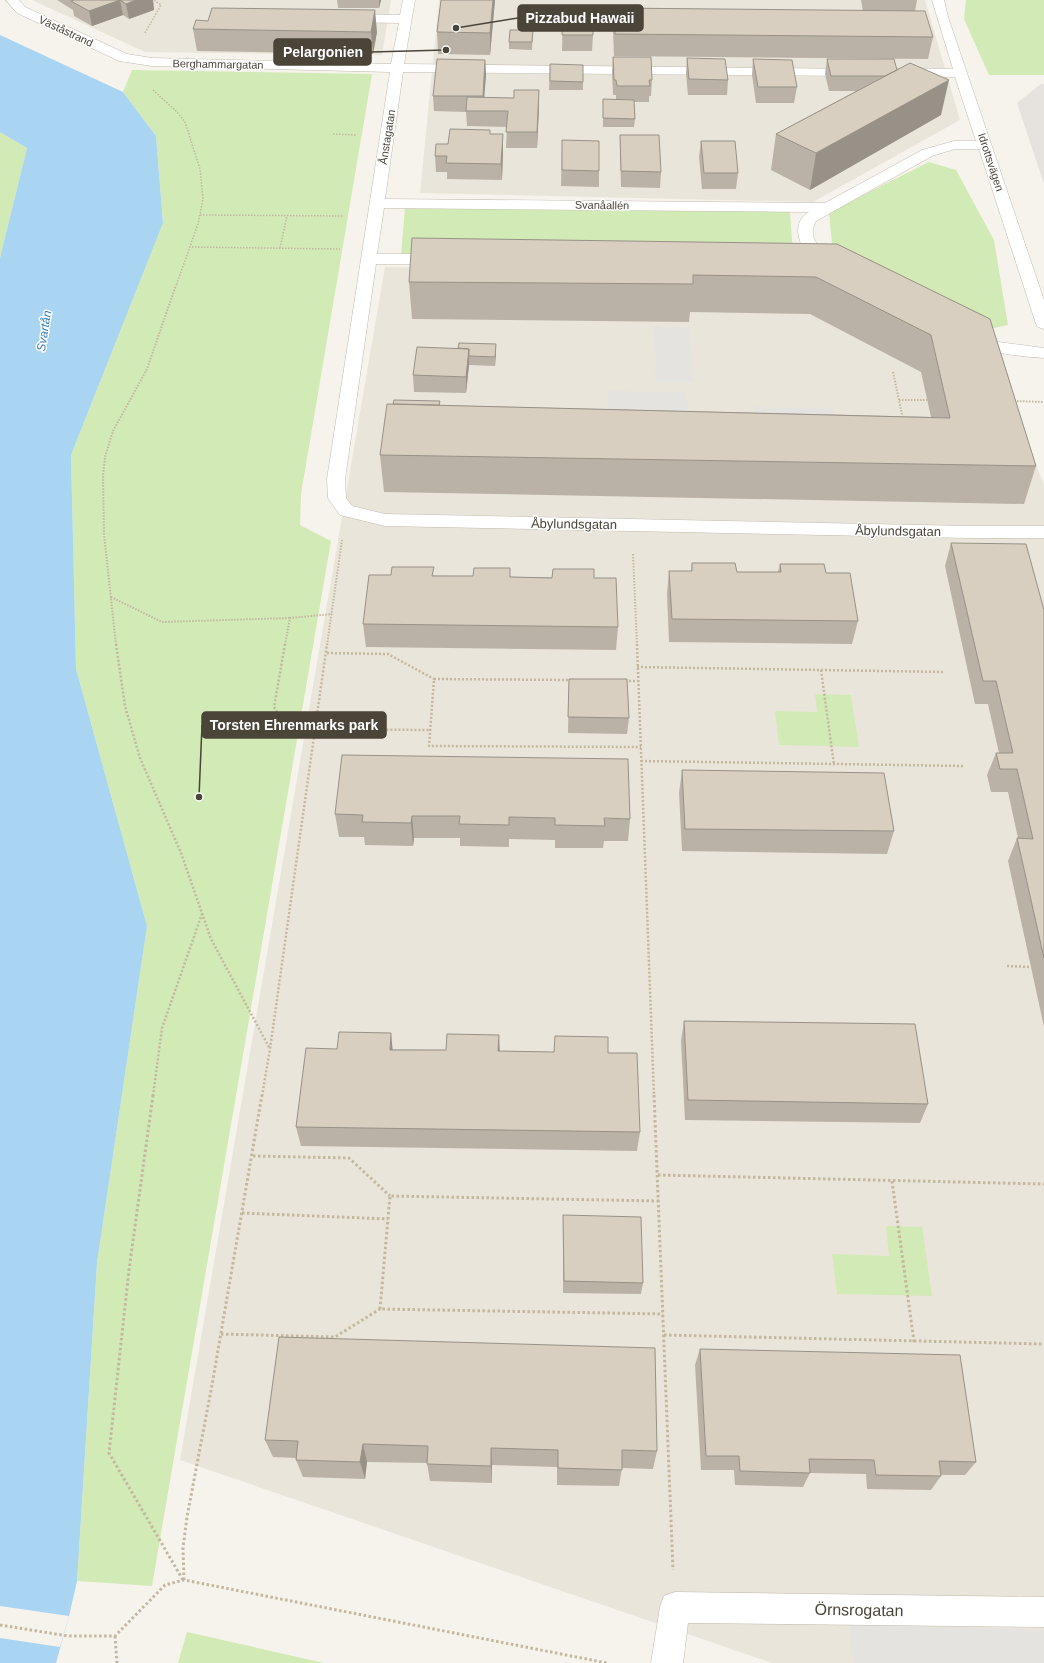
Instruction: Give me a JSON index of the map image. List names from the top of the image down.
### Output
{
  "streets": {
    "street": [
      "Väståstrand",
      "Berghammargatan",
      "Ånstagatan",
      "Idrottsvägen",
      "Svanåallén",
      "Åbylundsgatan",
      "Örnsrogatan"
    ]
  },
  "crossings": [
    ["Väståstrand", "Berghammargatan"],
    ["Berghammargatan", "Ånstagatan"],
    ["Ånstagatan", "Svanåallén"],
    ["Idrottsvägen", "Svanåallén"]
  ],
  "water": ["Svartån"],
  "places": ["Pizzabud Hawaii", "Pelargonien", "Torsten Ehrenmarks park"]
}
